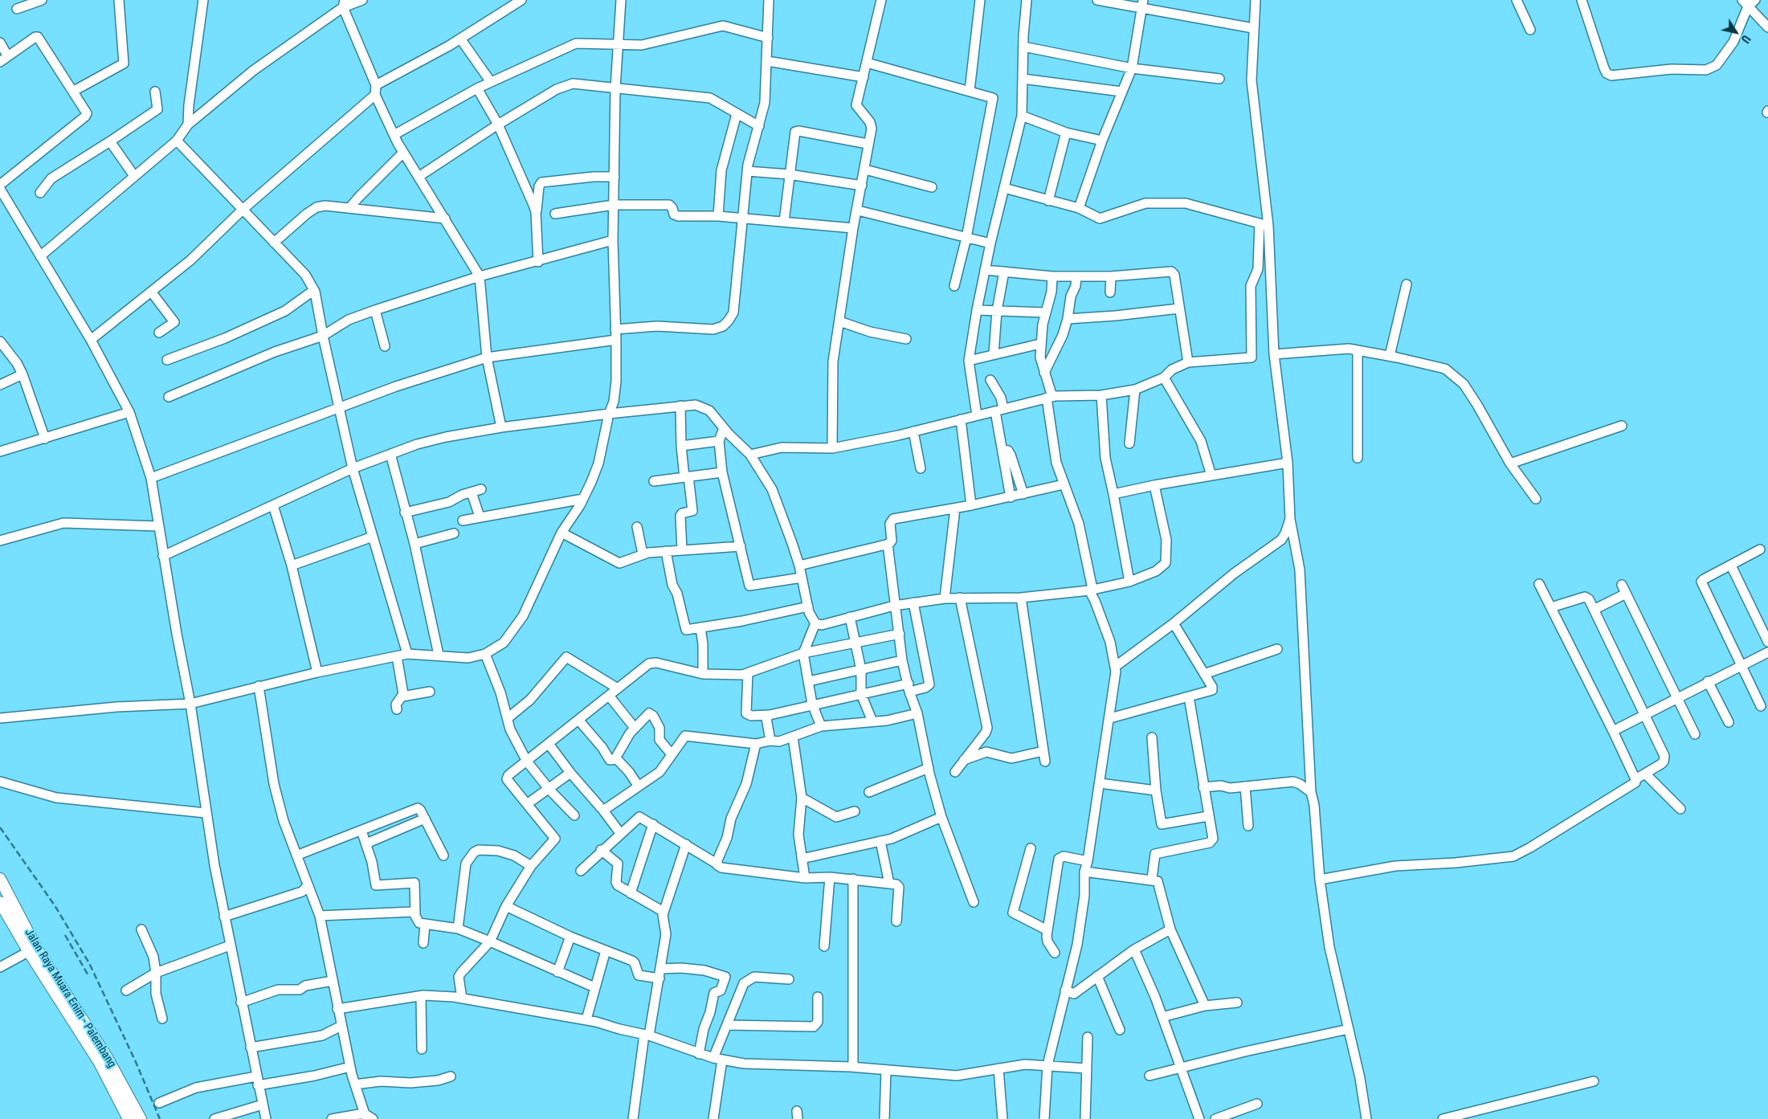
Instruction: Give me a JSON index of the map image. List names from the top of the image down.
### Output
{
  "streets": {
    "main road": ["Jalan Raya Muara Enim - Palembang"]
  },
  "north": "bottom right"
}
